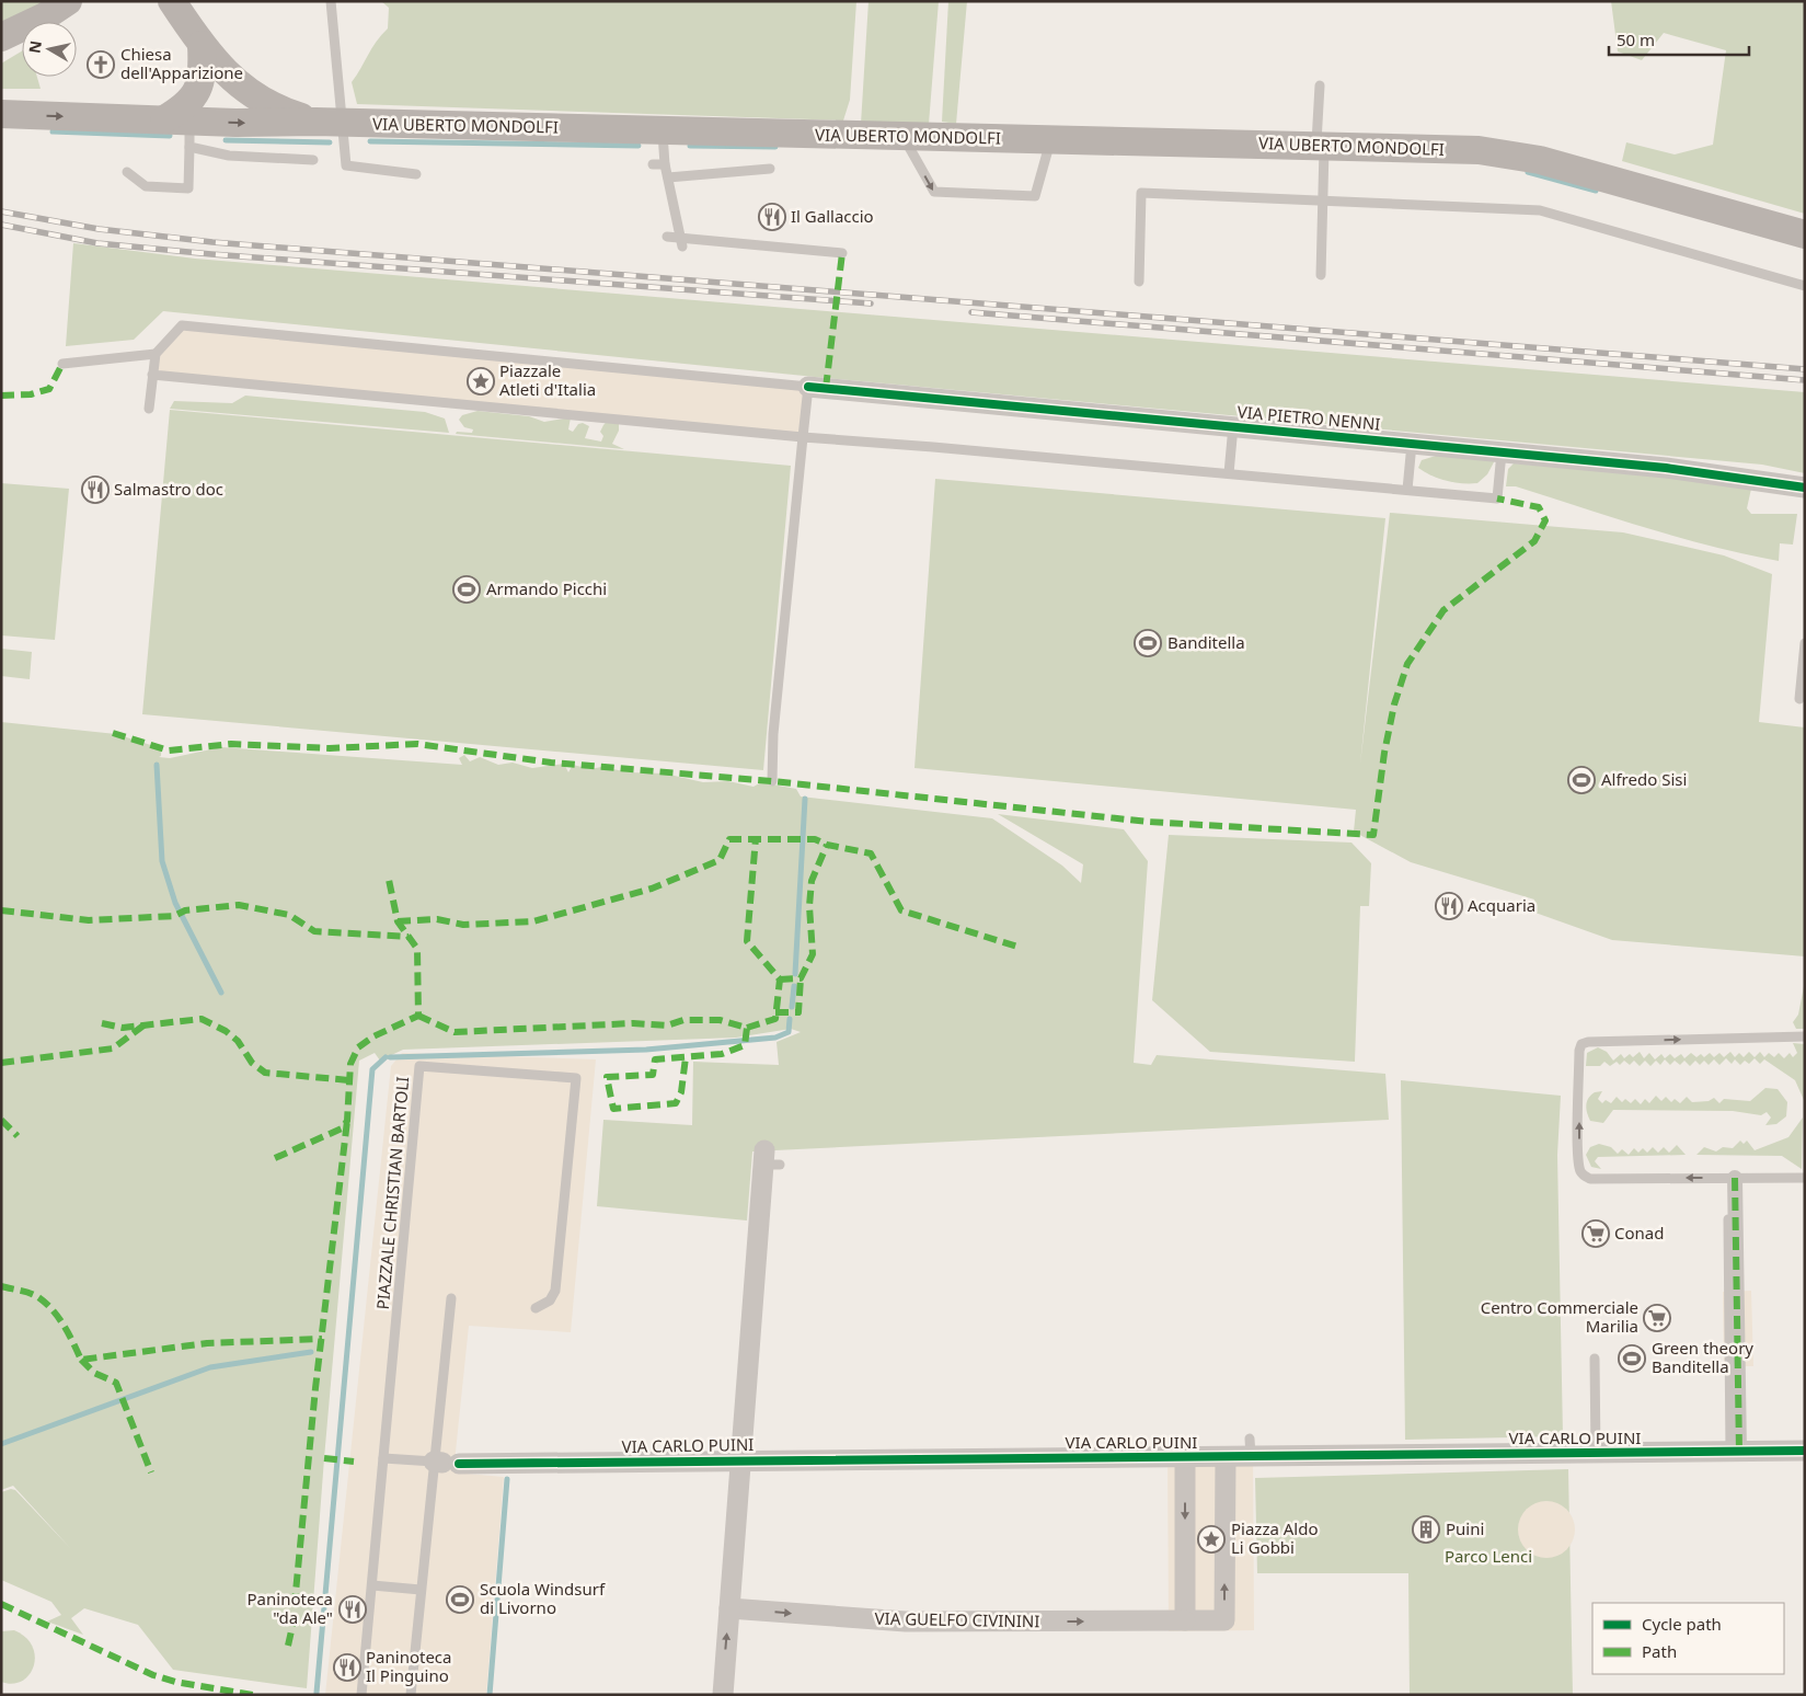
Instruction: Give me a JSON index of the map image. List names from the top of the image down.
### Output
{
  "streets": {
    "main road": ["VIA UBERTO MONDOLFI"],
    "street": ["VIA PIETRO NENNI", "VIA CARLO PUINI", "VIA GUELFO CIVININI"],
    "lane": ["PIAZZALE CHRISTIAN BARTOLI"]
  },
  "one_way": ["VIA GUELFO CIVININI"],
  "parks": ["Parco Lenci"],
  "places": {
    "church": ["Chiesa dell'Apparizione"],
    "restaurant": [
      "Il Gallaccio",
      "Salmastro doc",
      "Acquaria",
      "Paninoteca \"da Ale\"",
      "Paninoteca Il Pinguino"
    ],
    "place": ["Piazzale Atleti d'Italia", "Piazza Aldo Li Gobbi"],
    "sports": [
      "Armando Picchi",
      "Banditella",
      "Alfredo Sisi",
      "Green theory Banditella",
      "Scuola Windsurf di Livorno"
    ],
    "supermarket": ["Conad", "Centro Commerciale Marilia"],
    "building": ["Puini"]
  },
  "legend": ["Cycle path", "Path"],
  "scale_bar": "50 m",
  "north": "left"
}
